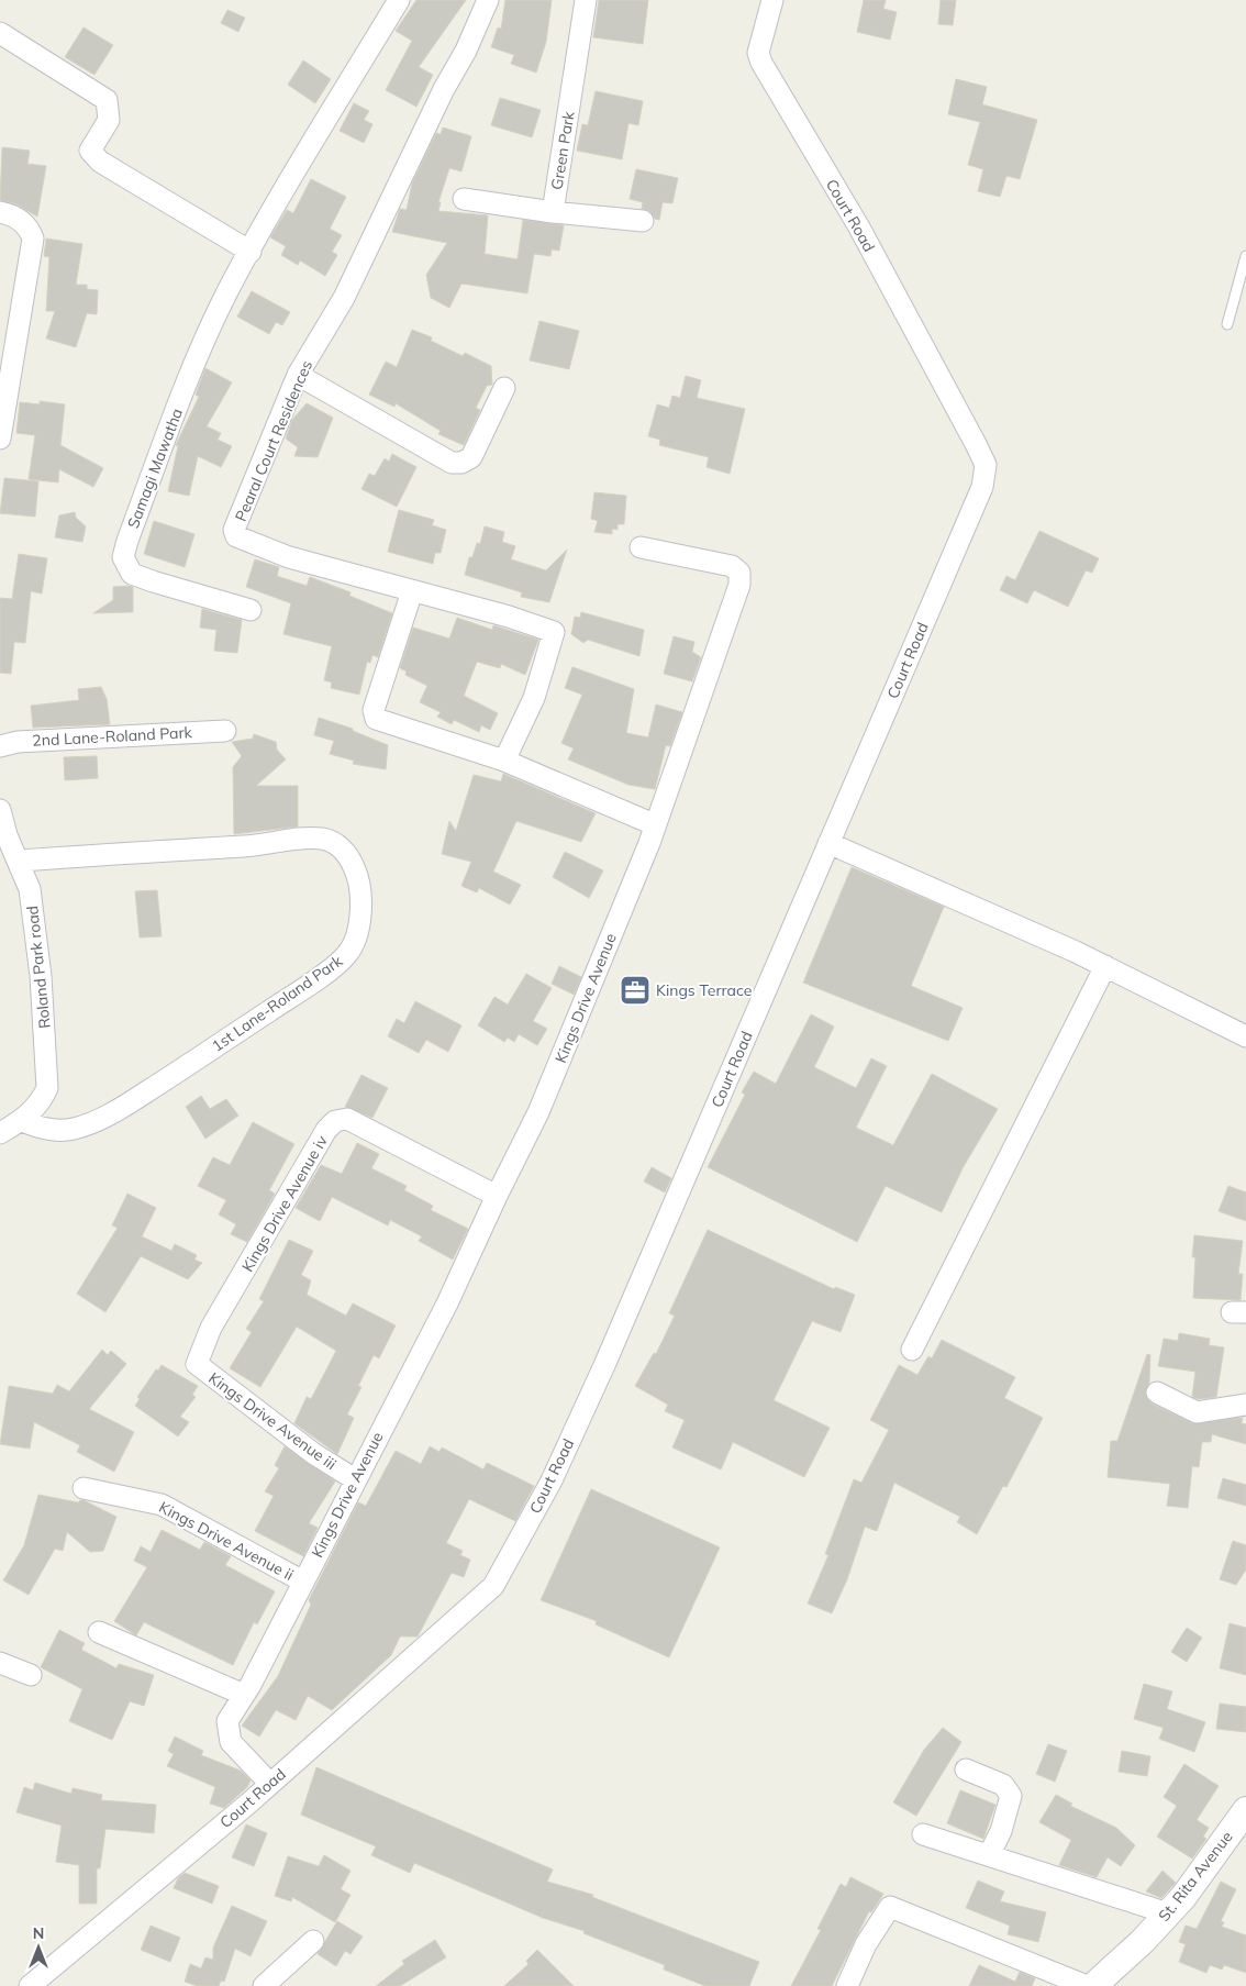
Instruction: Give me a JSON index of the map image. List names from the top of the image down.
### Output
{
  "streets": {
    "street": [
      "Green Park",
      "Court Road",
      "Pearal Court Residences",
      "Samagi Mawatha",
      "2nd Lane-Roland Park",
      "Roland Park road",
      "Kings Drive Avenue",
      "1st Lane-Roland Park",
      "Kings Drive Avenue iv",
      "Kings Drive Avenue iii",
      "Kings Drive Avenue ii",
      "St. Rita Avenue"
    ]
  },
  "crossings": [
    ["Court Road", "Kings Drive Avenue"],
    ["Roland Park road", "1st Lane-Roland Park"],
    ["Kings Drive Avenue", "Kings Drive Avenue iv"],
    ["Kings Drive Avenue", "Kings Drive Avenue iii"],
    ["Kings Drive Avenue", "Kings Drive Avenue ii"],
    ["Kings Drive Avenue iv", "Kings Drive Avenue iii"]
  ],
  "places": {
    "office": ["Kings Terrace"]
  },
  "north": "top"
}
